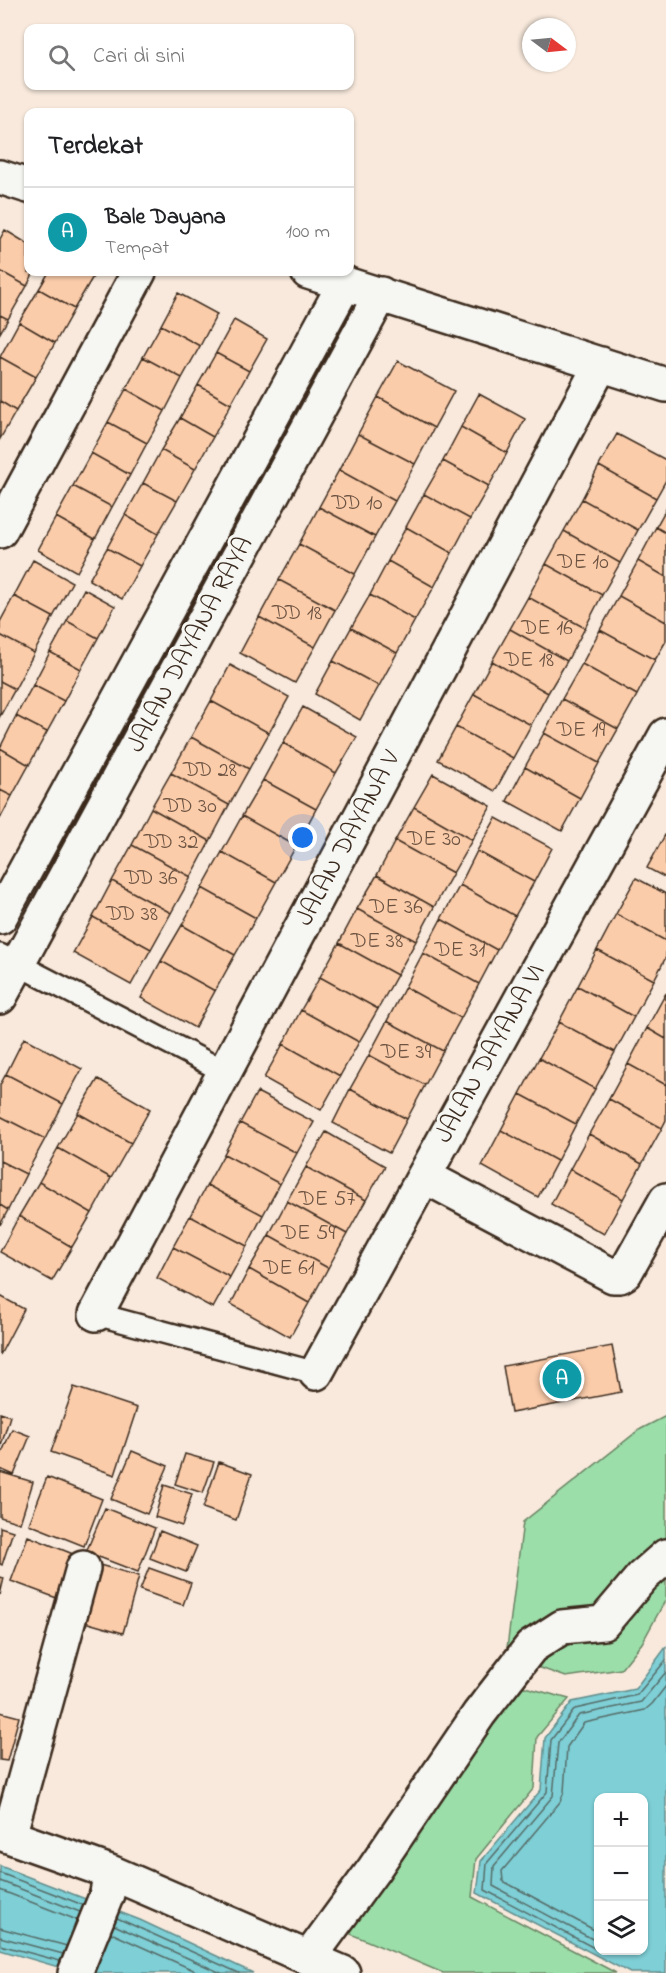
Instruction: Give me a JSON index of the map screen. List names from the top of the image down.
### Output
{
  "streets": {
    "street": ["JALAN DAYANA RAYA", "JALAN DAYANA V", "JALAN DAYANA VI"]
  },
  "house_numbers": [
    "DD 10",
    "DE 10",
    "DD 18",
    "DE 16",
    "DE 18",
    "DE 19",
    "DD 28",
    "DD 30",
    "DE 30",
    "DD 32",
    "DD 36",
    "DE 36",
    "DD 38",
    "DE 38",
    "DE 31",
    "DE 39",
    "DE 57",
    "DE 59",
    "DE 61"
  ],
  "north": "right",
  "page": {
    "search": "Cari di sini",
    "heading": "Terdekat",
    "list": [
      {
        "mark": "A",
        "name": "Bale Dayana",
        "note": "Tempat",
        "value": "100 m"
      }
    ],
    "pins": "A",
    "map_buttons": ["+", "−"]
  }
}
